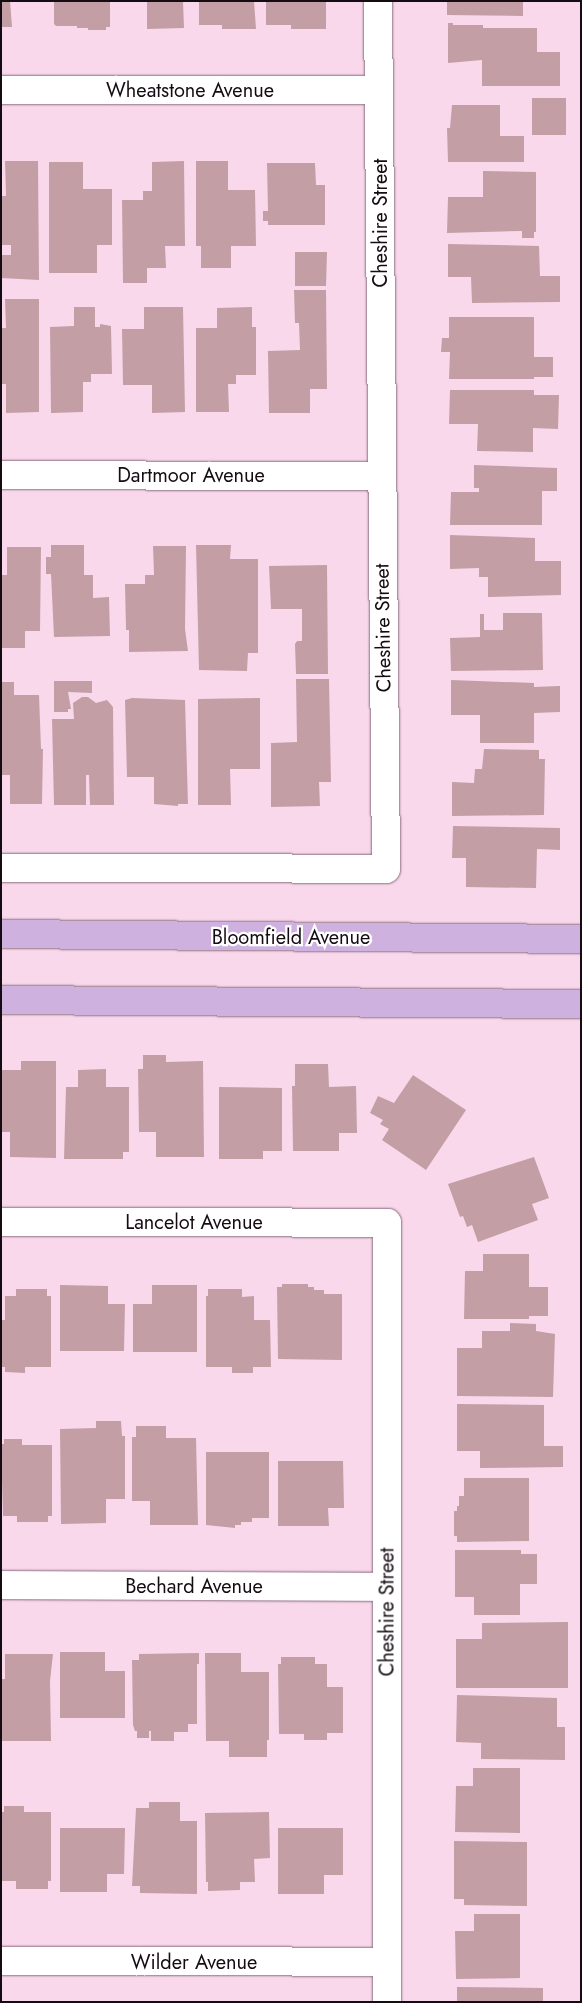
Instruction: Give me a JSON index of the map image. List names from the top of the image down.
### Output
{
  "streets": {
    "main road": ["Bloomfield Avenue"],
    "street": [
      "Wheatstone Avenue",
      "Cheshire Street",
      "Dartmoor Avenue",
      "Lancelot Avenue",
      "Bechard Avenue",
      "Wilder Avenue"
    ]
  },
  "crossings": [
    ["Wheatstone Avenue", "Cheshire Street"],
    ["Cheshire Street", "Dartmoor Avenue"],
    ["Cheshire Street", "Lancelot Avenue"],
    ["Cheshire Street", "Bechard Avenue"],
    ["Cheshire Street", "Wilder Avenue"]
  ]
}
